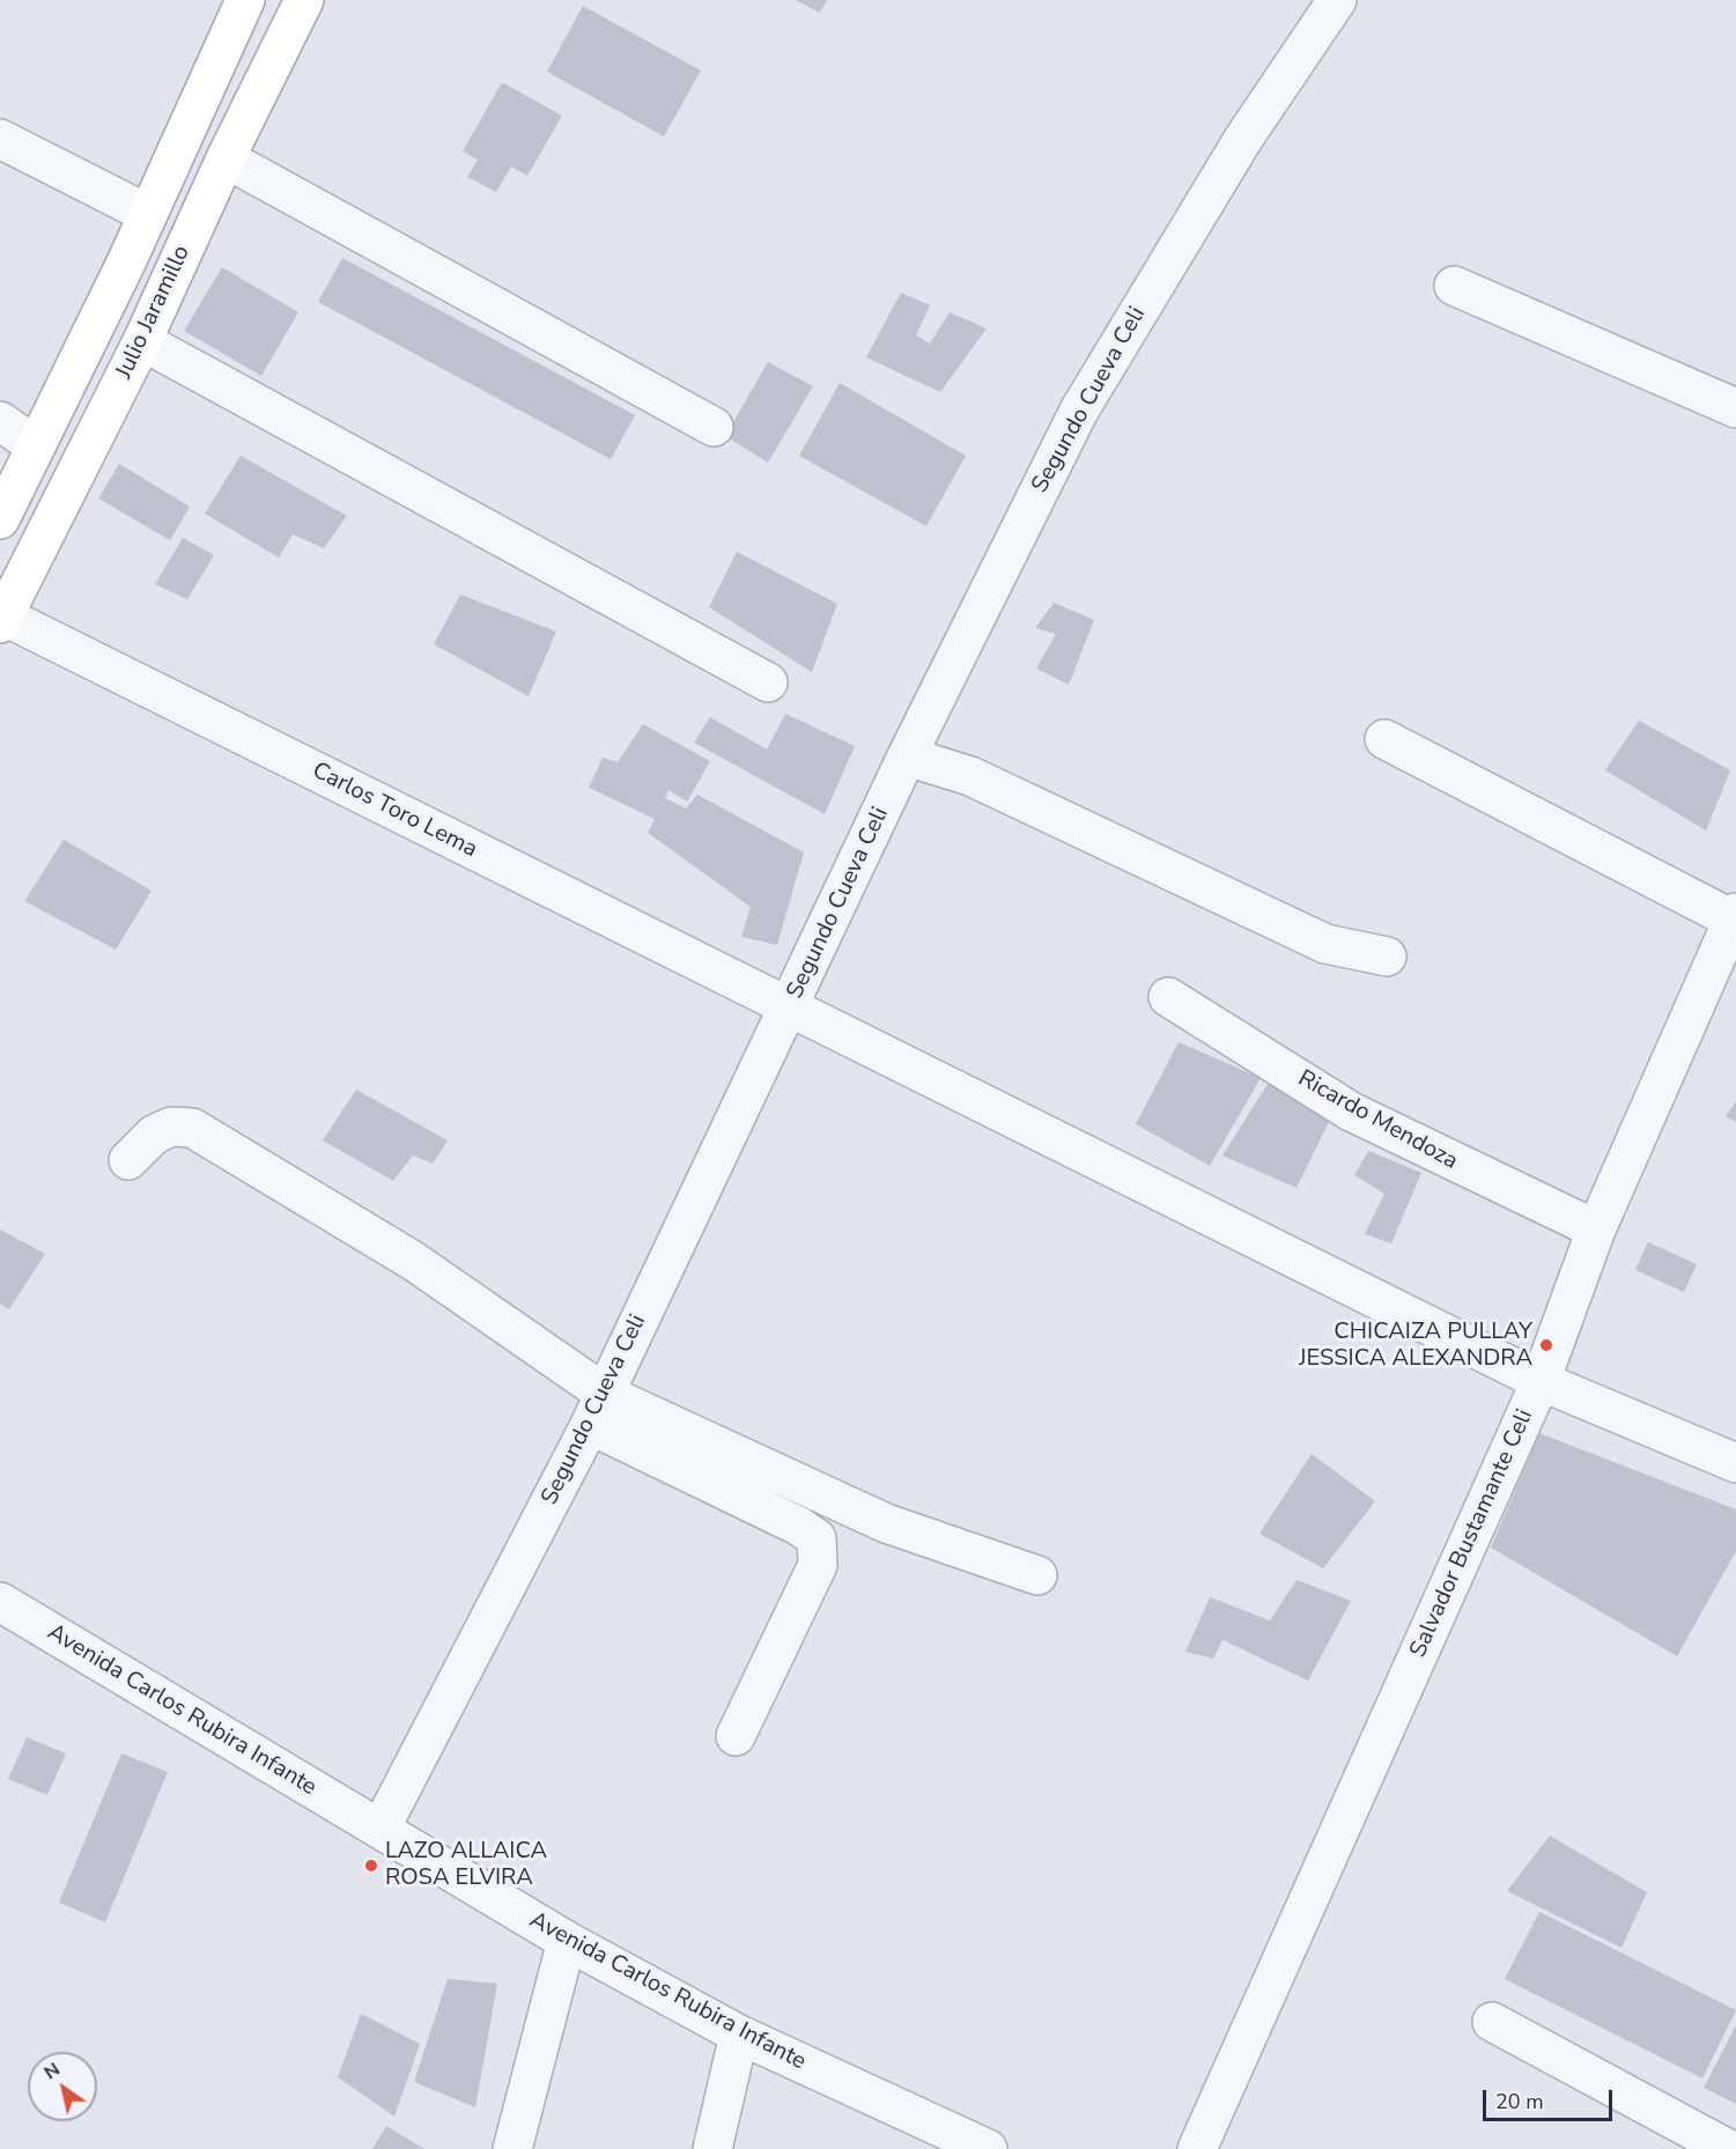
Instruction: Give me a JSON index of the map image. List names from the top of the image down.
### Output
{
  "streets": {
    "main road": ["Julio Jaramillo"],
    "street": [
      "Segundo Cueva Celi",
      "Carlos Toro Lema",
      "Ricardo Mendoza",
      "Salvador Bustamante Celi",
      "Avenida Carlos Rubira Infante"
    ]
  },
  "crossings": [
    ["Julio Jaramillo", "Carlos Toro Lema"],
    ["Segundo Cueva Celi", "Carlos Toro Lema"],
    ["Segundo Cueva Celi", "Avenida Carlos Rubira Infante"],
    ["Carlos Toro Lema", "Salvador Bustamante Celi"],
    ["Ricardo Mendoza", "Salvador Bustamante Celi"]
  ],
  "places": ["CHICAIZA PULLAY JESSICA ALEXANDRA", "LAZO ALLAICA ROSA ELVIRA"],
  "scale_bar": "20 m",
  "north": "top left"
}
